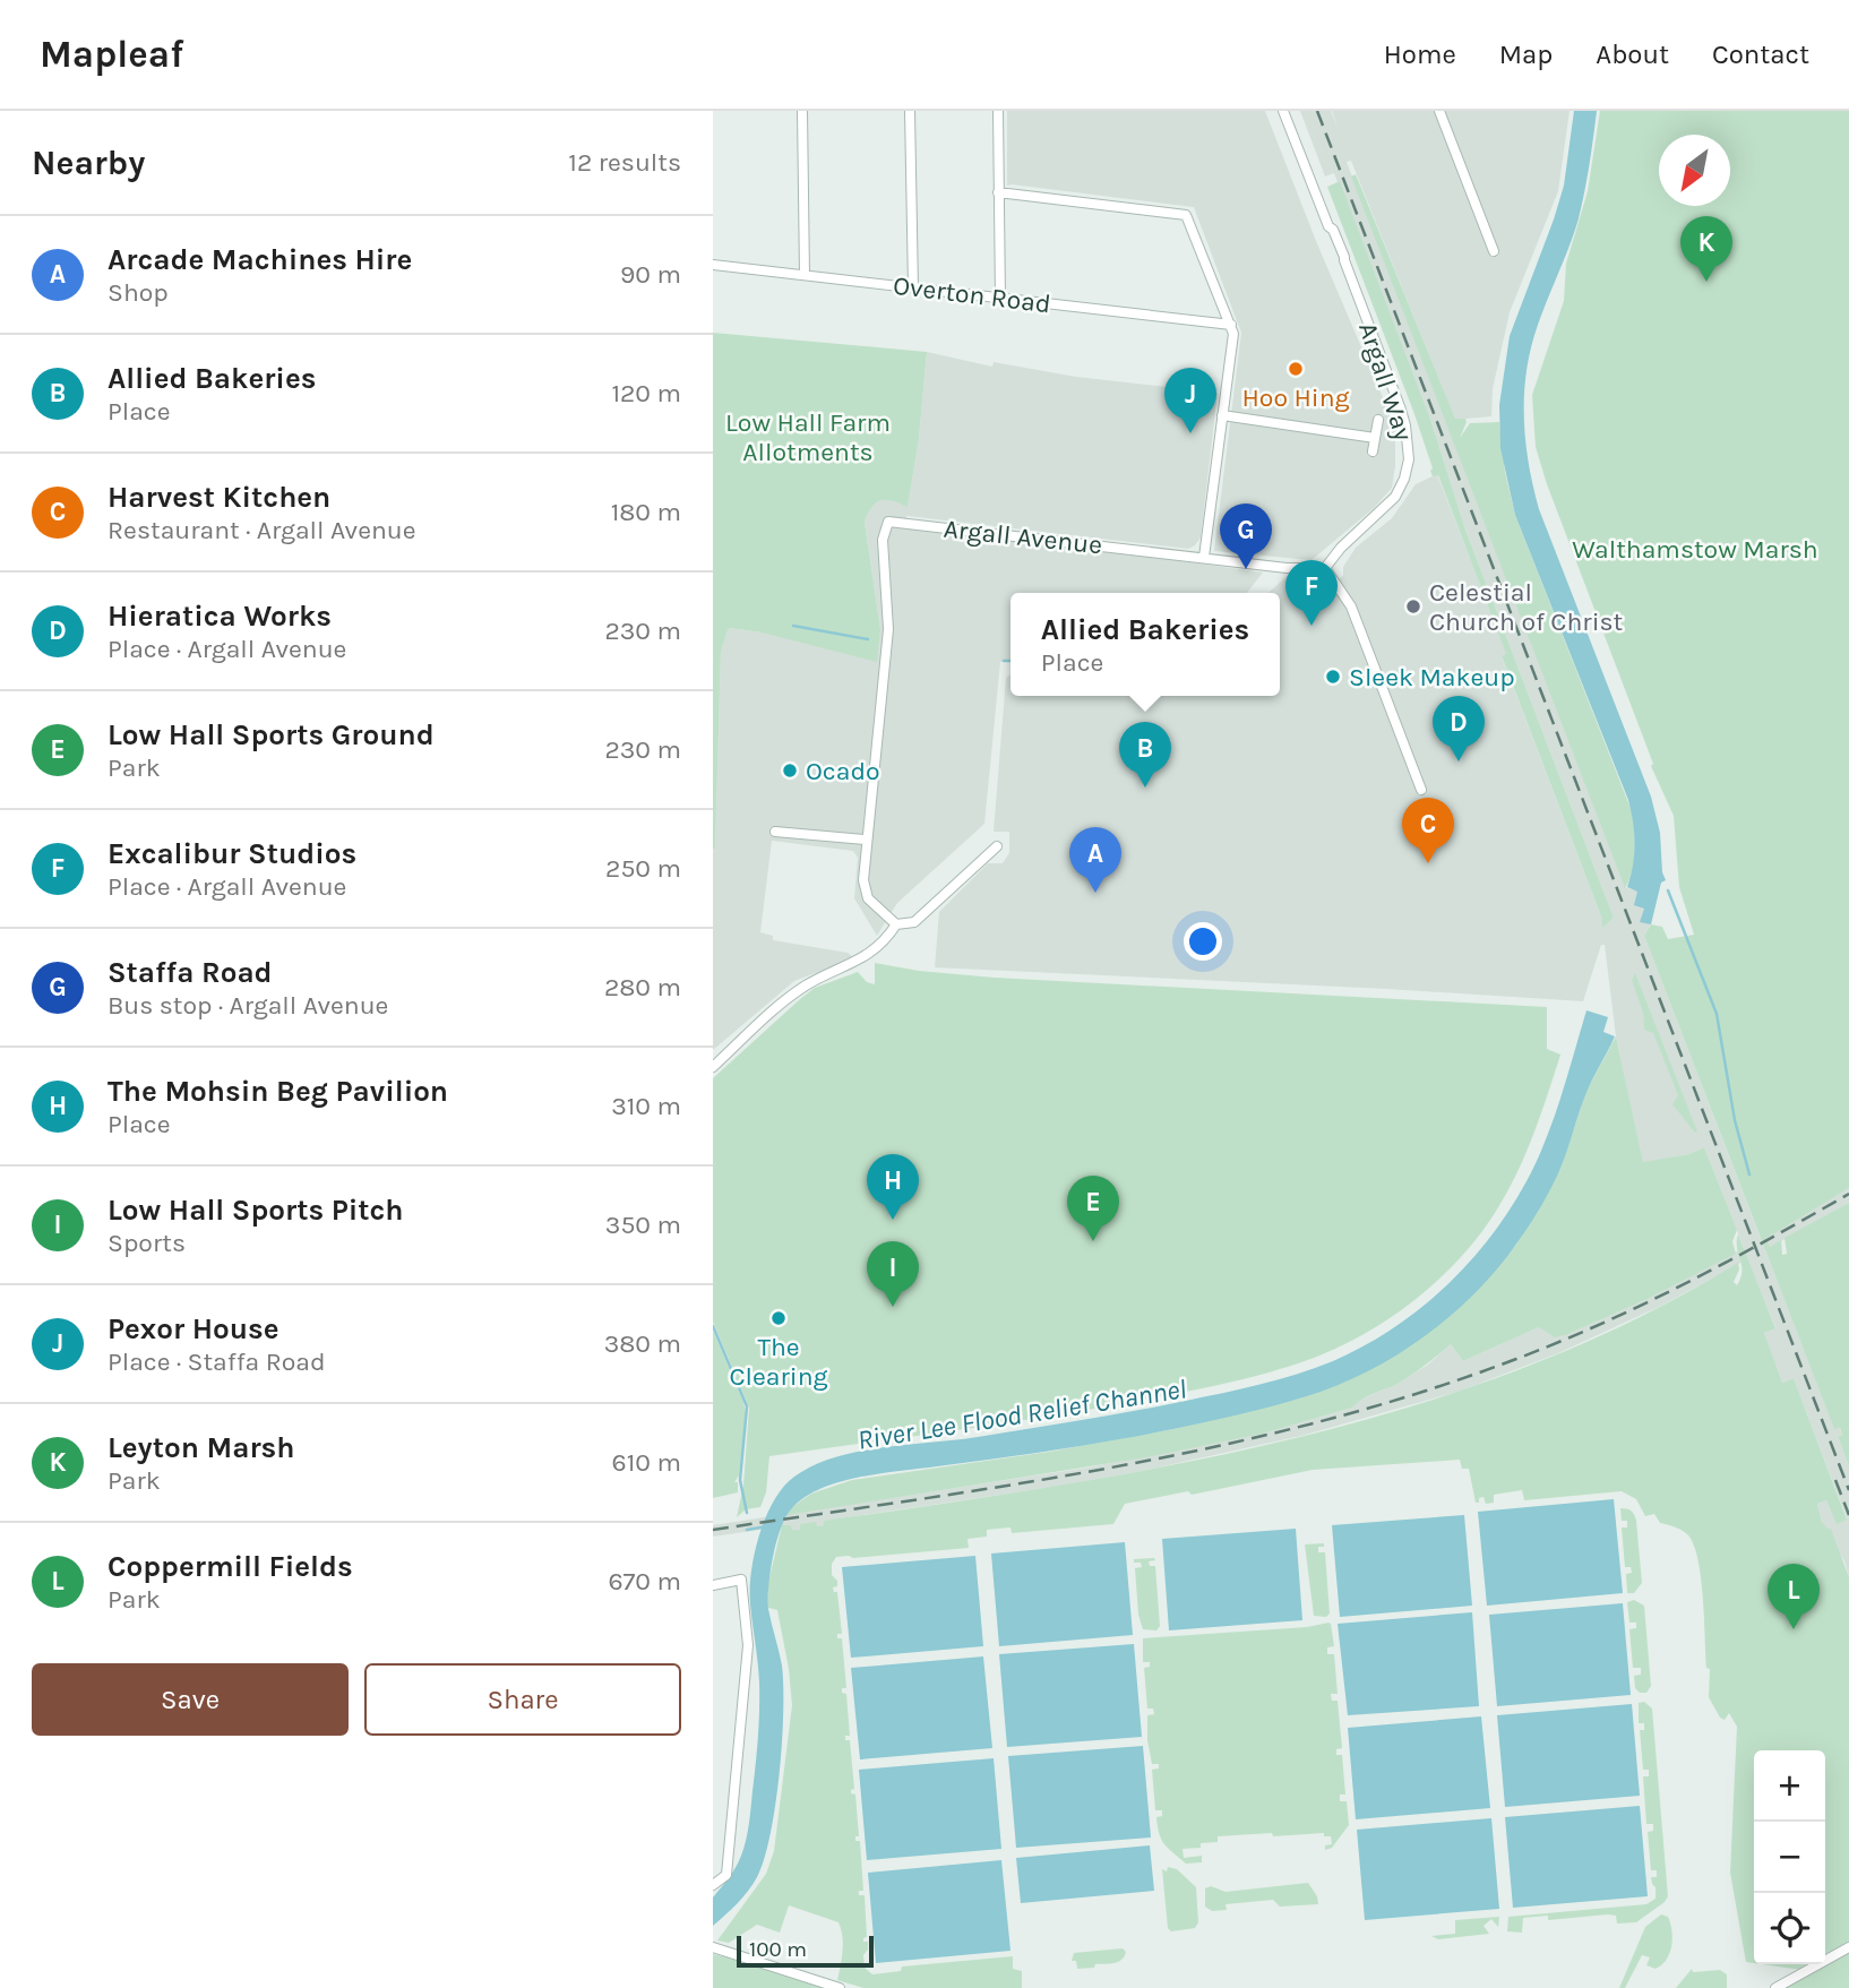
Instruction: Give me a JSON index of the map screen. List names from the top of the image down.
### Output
{
  "streets": {
    "street": ["Overton Road", "Argall Way", "Argall Avenue"]
  },
  "crossings": [
    ["Argall Way", "Argall Avenue"]
  ],
  "water": ["River Lee Flood Relief Channel"],
  "parks": ["Low Hall Farm Allotments", "Walthamstow Marsh"],
  "places": [
    "Hoo Hing",
    "Celestial Church of Christ",
    "Sleek Makeup",
    "Ocado",
    "The Clearing"
  ],
  "scale_bar": "100 m",
  "north": "bottom left",
  "page": {
    "header": "Mapleaf",
    "nav": [
      "Home",
      "Map",
      "About",
      "Contact"
    ],
    "heading": ["Nearby", "12 results"],
    "list": [
      {
        "mark": "A",
        "name": "Arcade Machines Hire",
        "note": "Shop",
        "value": "90 m"
      },
      {
        "mark": "B",
        "name": "Allied Bakeries",
        "note": "Place",
        "value": "120 m"
      },
      {
        "mark": "C",
        "name": "Harvest Kitchen",
        "note": "Restaurant · Argall Avenue",
        "value": "180 m"
      },
      {
        "mark": "D",
        "name": "Hieratica Works",
        "note": "Place · Argall Avenue",
        "value": "230 m"
      },
      {
        "mark": "E",
        "name": "Low Hall Sports Ground",
        "note": "Park",
        "value": "230 m"
      },
      {
        "mark": "F",
        "name": "Excalibur Studios",
        "note": "Place · Argall Avenue",
        "value": "250 m"
      },
      {
        "mark": "G",
        "name": "Staffa Road",
        "note": "Bus stop · Argall Avenue",
        "value": "280 m"
      },
      {
        "mark": "H",
        "name": "The Mohsin Beg Pavilion",
        "note": "Place",
        "value": "310 m"
      },
      {
        "mark": "I",
        "name": "Low Hall Sports Pitch",
        "note": "Sports",
        "value": "350 m"
      },
      {
        "mark": "J",
        "name": "Pexor House",
        "note": "Place · Staffa Road",
        "value": "380 m"
      },
      {
        "mark": "K",
        "name": "Leyton Marsh",
        "note": "Park",
        "value": "610 m"
      },
      {
        "mark": "L",
        "name": "Coppermill Fields",
        "note": "Park",
        "value": "670 m"
      }
    ],
    "pins": [
      "K",
      "J",
      "G",
      "F",
      "D",
      "B",
      "C",
      "A",
      "H",
      "E",
      "I",
      "L"
    ],
    "popup": ["Allied Bakeries", "Place"],
    "buttons": ["Save", "Share"],
    "map_buttons": ["+", "−"],
    "scale": "100 m"
  }
}
